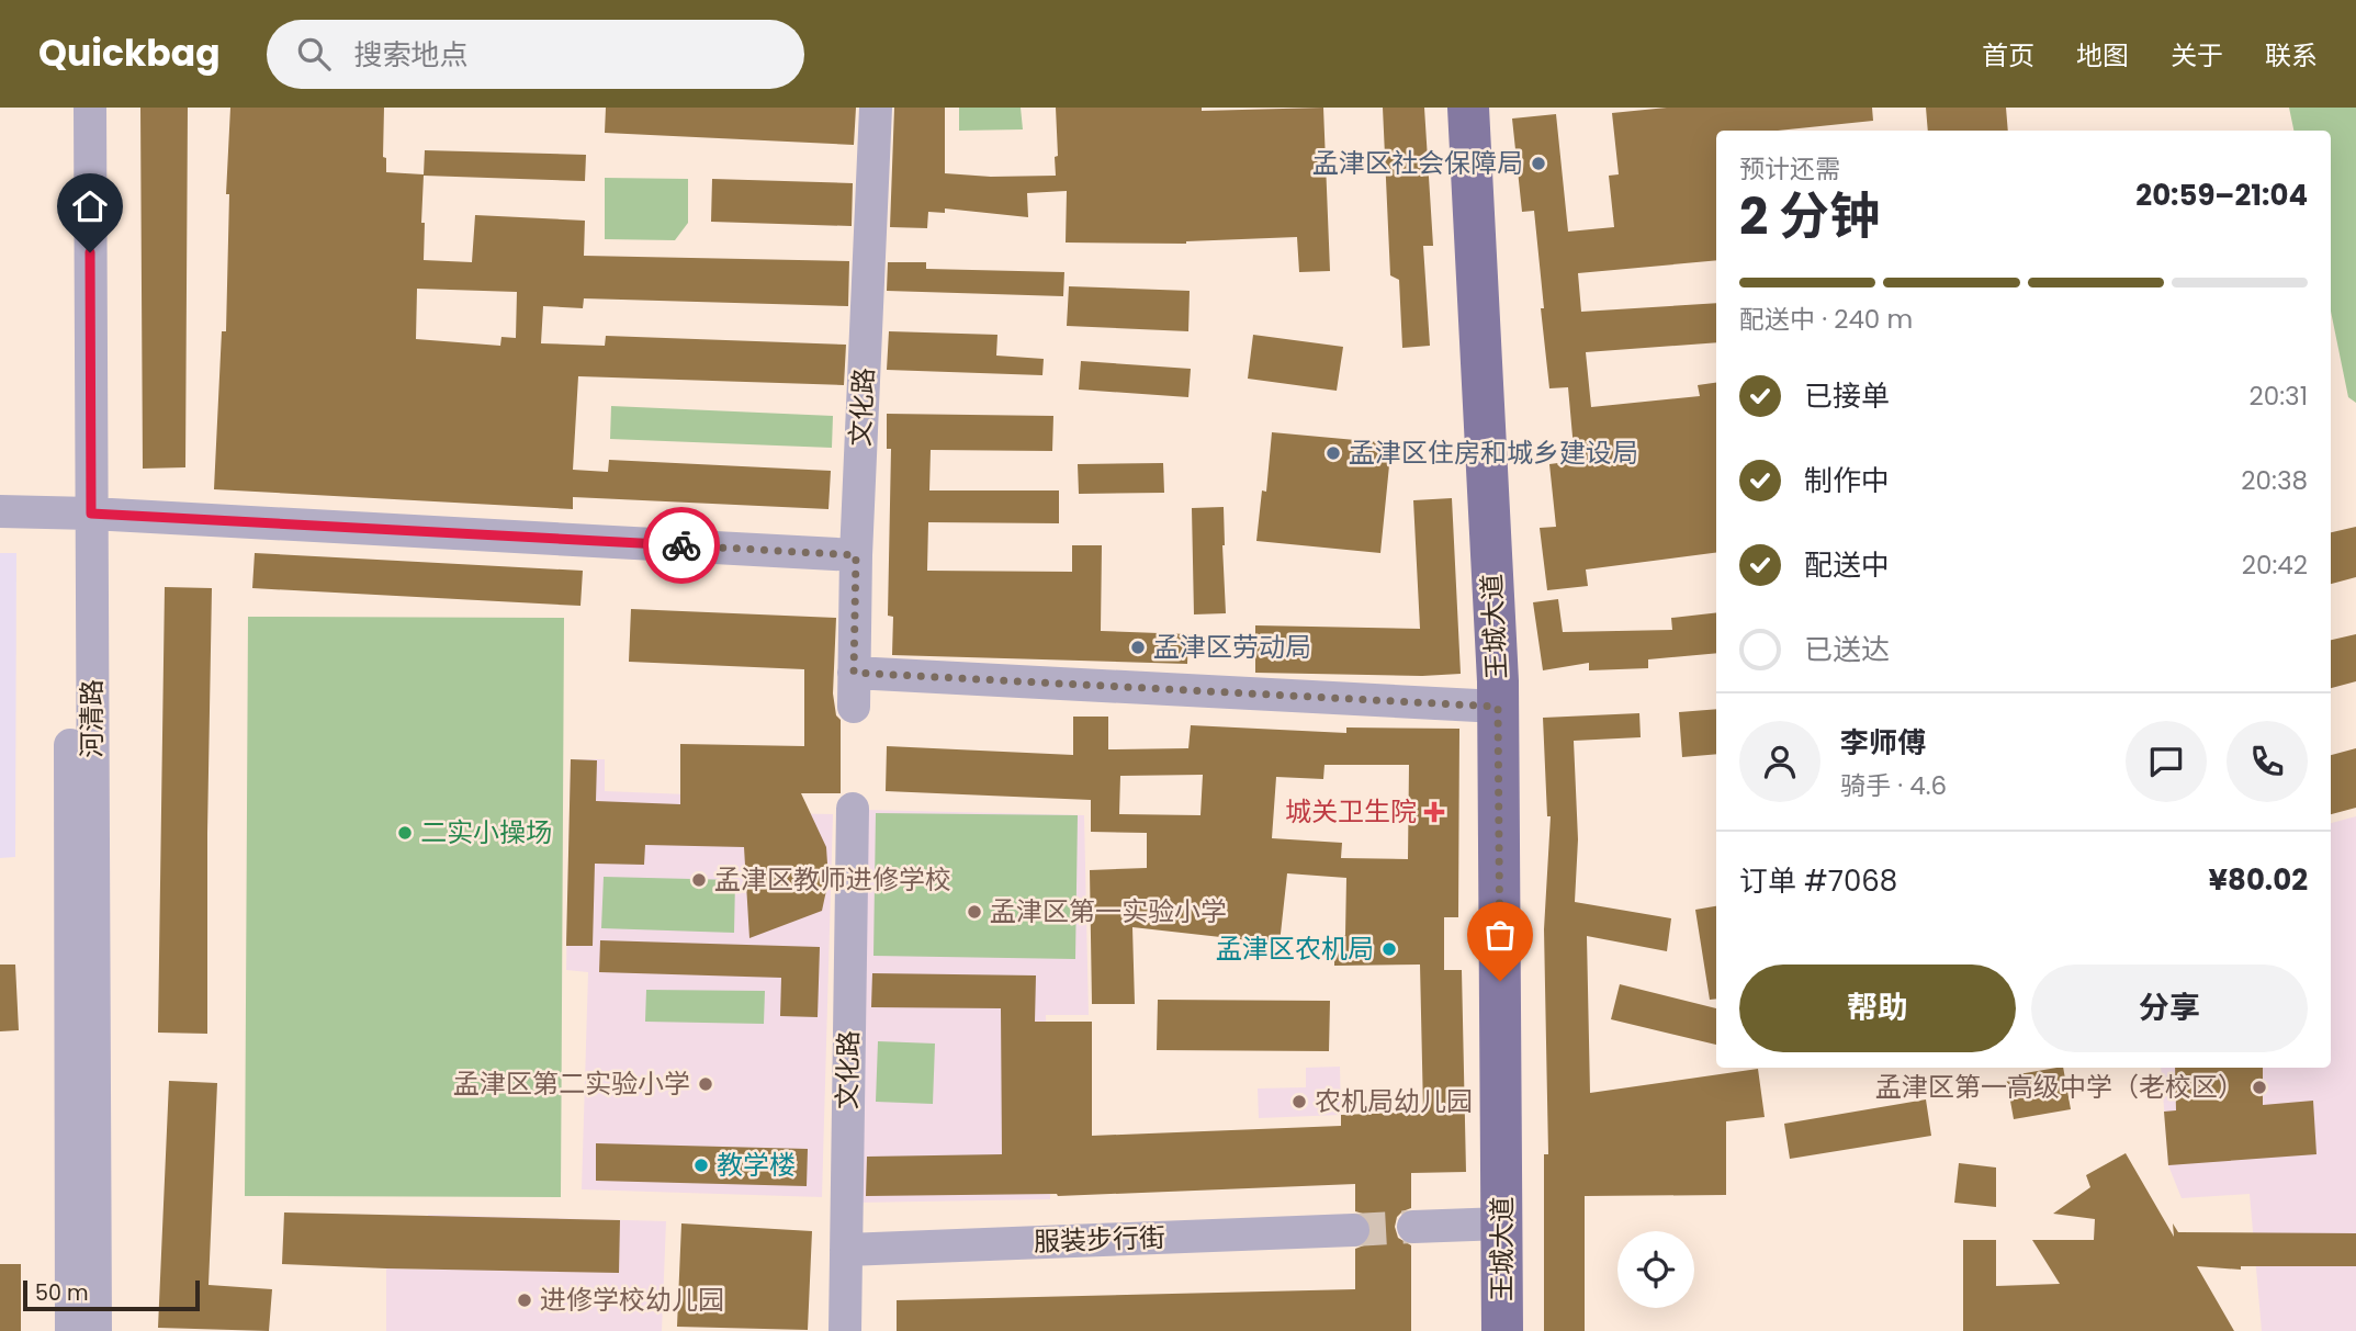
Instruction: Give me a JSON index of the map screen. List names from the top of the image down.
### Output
{
  "streets": {
    "main road": ["王城大道"],
    "street": ["文化路", "河清路", "服装步行街"]
  },
  "crossings": [
    ["文化路", "服装步行街"]
  ],
  "places": {
    "other": [
      "孟津区社会保障局",
      "孟津区住房和城乡建设局",
      "孟津区劳动局",
      "二实小操场",
      "孟津区教师进修学校",
      "孟津区第一实验小学",
      "孟津区农机局",
      "孟津区第二实验小学",
      "孟津区第一高级中学（老校区）",
      "农机局幼儿园",
      "教学楼",
      "进修学校幼儿园"
    ],
    "health": ["城关卫生院"]
  },
  "scale_bar": "50 m",
  "page": {
    "header": "Quickbag",
    "search": "搜索地点",
    "nav": [
      "首页",
      "地图",
      "关于",
      "联系"
    ],
    "heading": ["2 分钟", "预计还需", "20:59–21:04"],
    "panel": [
      "李师傅",
      "骑手 · 4.6",
      "订单 #7068",
      "¥80.02"
    ],
    "bar": "配送中 · 240 m",
    "list": [
      ["已接单", "20:31"],
      ["制作中", "20:38"],
      ["配送中", "20:42"],
      "已送达"
    ],
    "buttons": ["帮助", "分享"],
    "scale": "50 m"
  }
}
